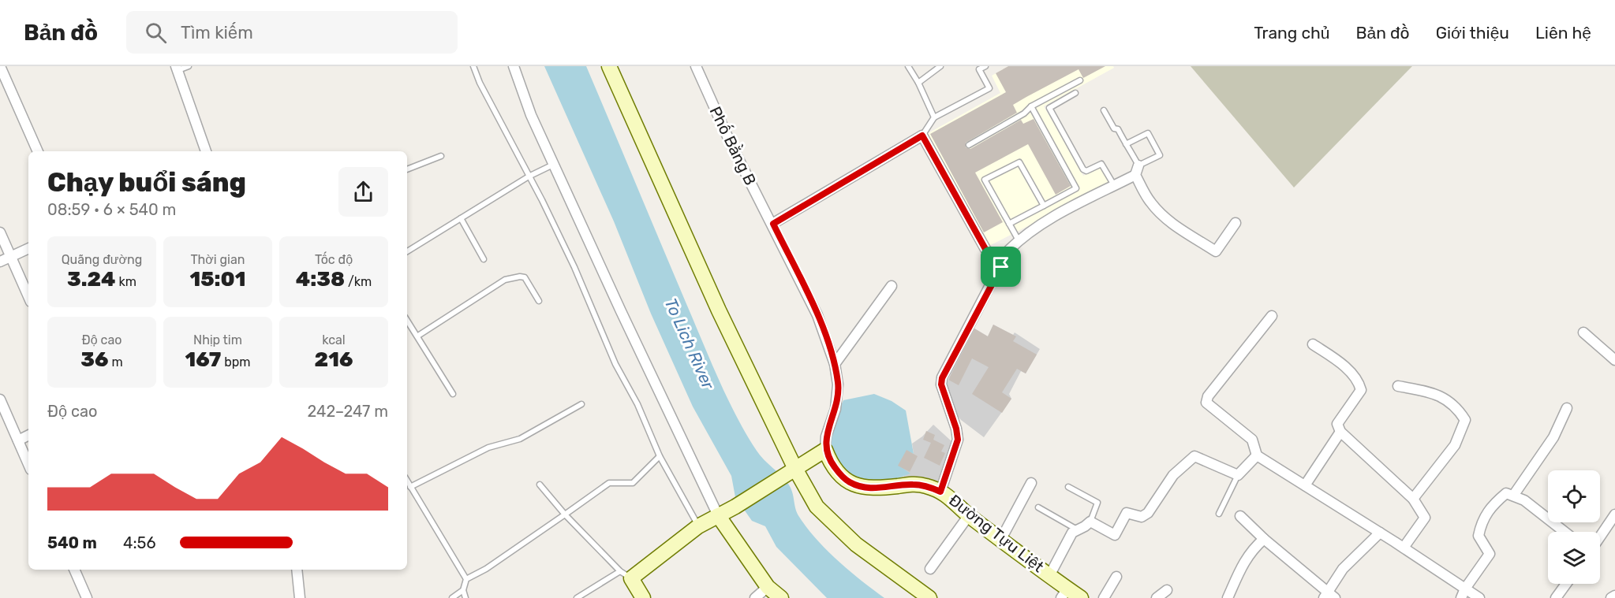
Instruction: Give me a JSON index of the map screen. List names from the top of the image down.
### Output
{
  "streets": {
    "street": ["Phố Bằng B", "Đường Tựu Liệt"]
  },
  "water": ["To Lich River"],
  "page": {
    "header": "Bản đồ",
    "search": "Tìm kiếm",
    "nav": [
      "Trang chủ",
      "Bản đồ",
      "Giới thiệu",
      "Liên hệ"
    ],
    "heading": ["Chạy buổi sáng", "08:59 · 6 × 540 m"],
    "stats": [
      ["Quãng đường", "3.24 km"],
      ["Thời gian", "15:01"],
      ["Tốc độ", "4:38 /km"],
      ["Độ cao", "36 m"],
      ["Nhịp tim", "167 bpm"],
      ["kcal", "216"]
    ],
    "chart": ["Độ cao", "242–247 m"],
    "list": [
      {
        "name": "540 m",
        "note": "4:56"
      }
    ]
  }
}
